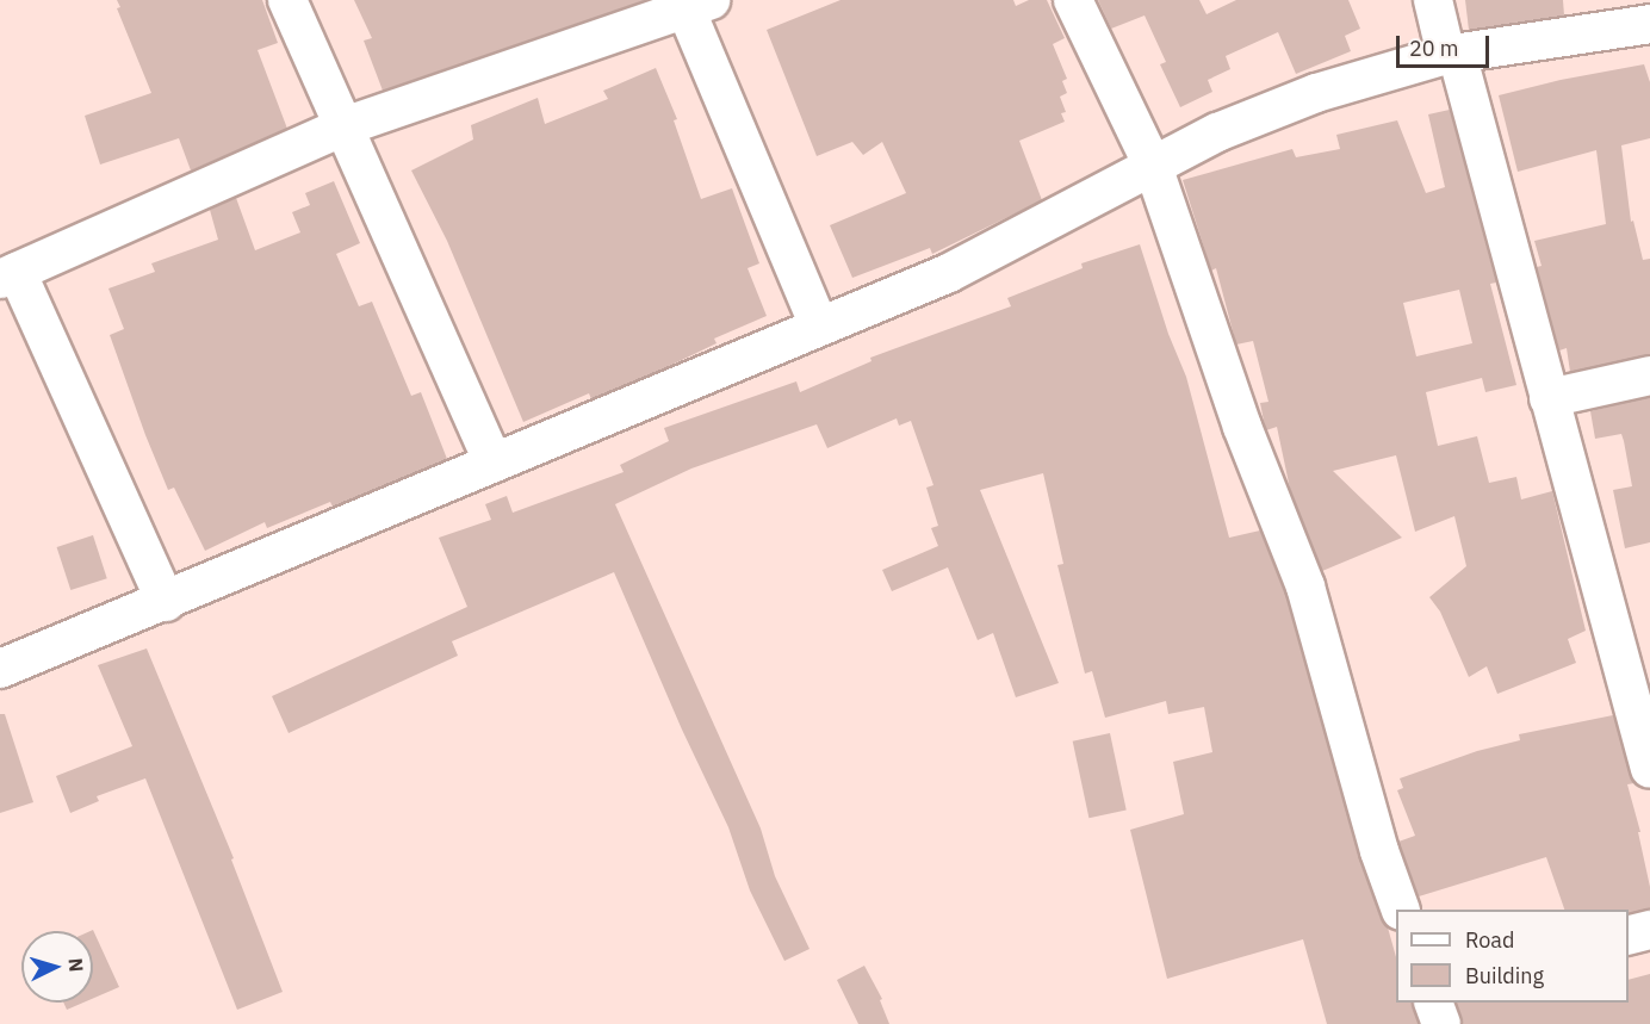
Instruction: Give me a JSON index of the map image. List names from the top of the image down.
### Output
{
  "legend": ["Road", "Building"],
  "scale_bar": "20 m",
  "north": "right"
}
